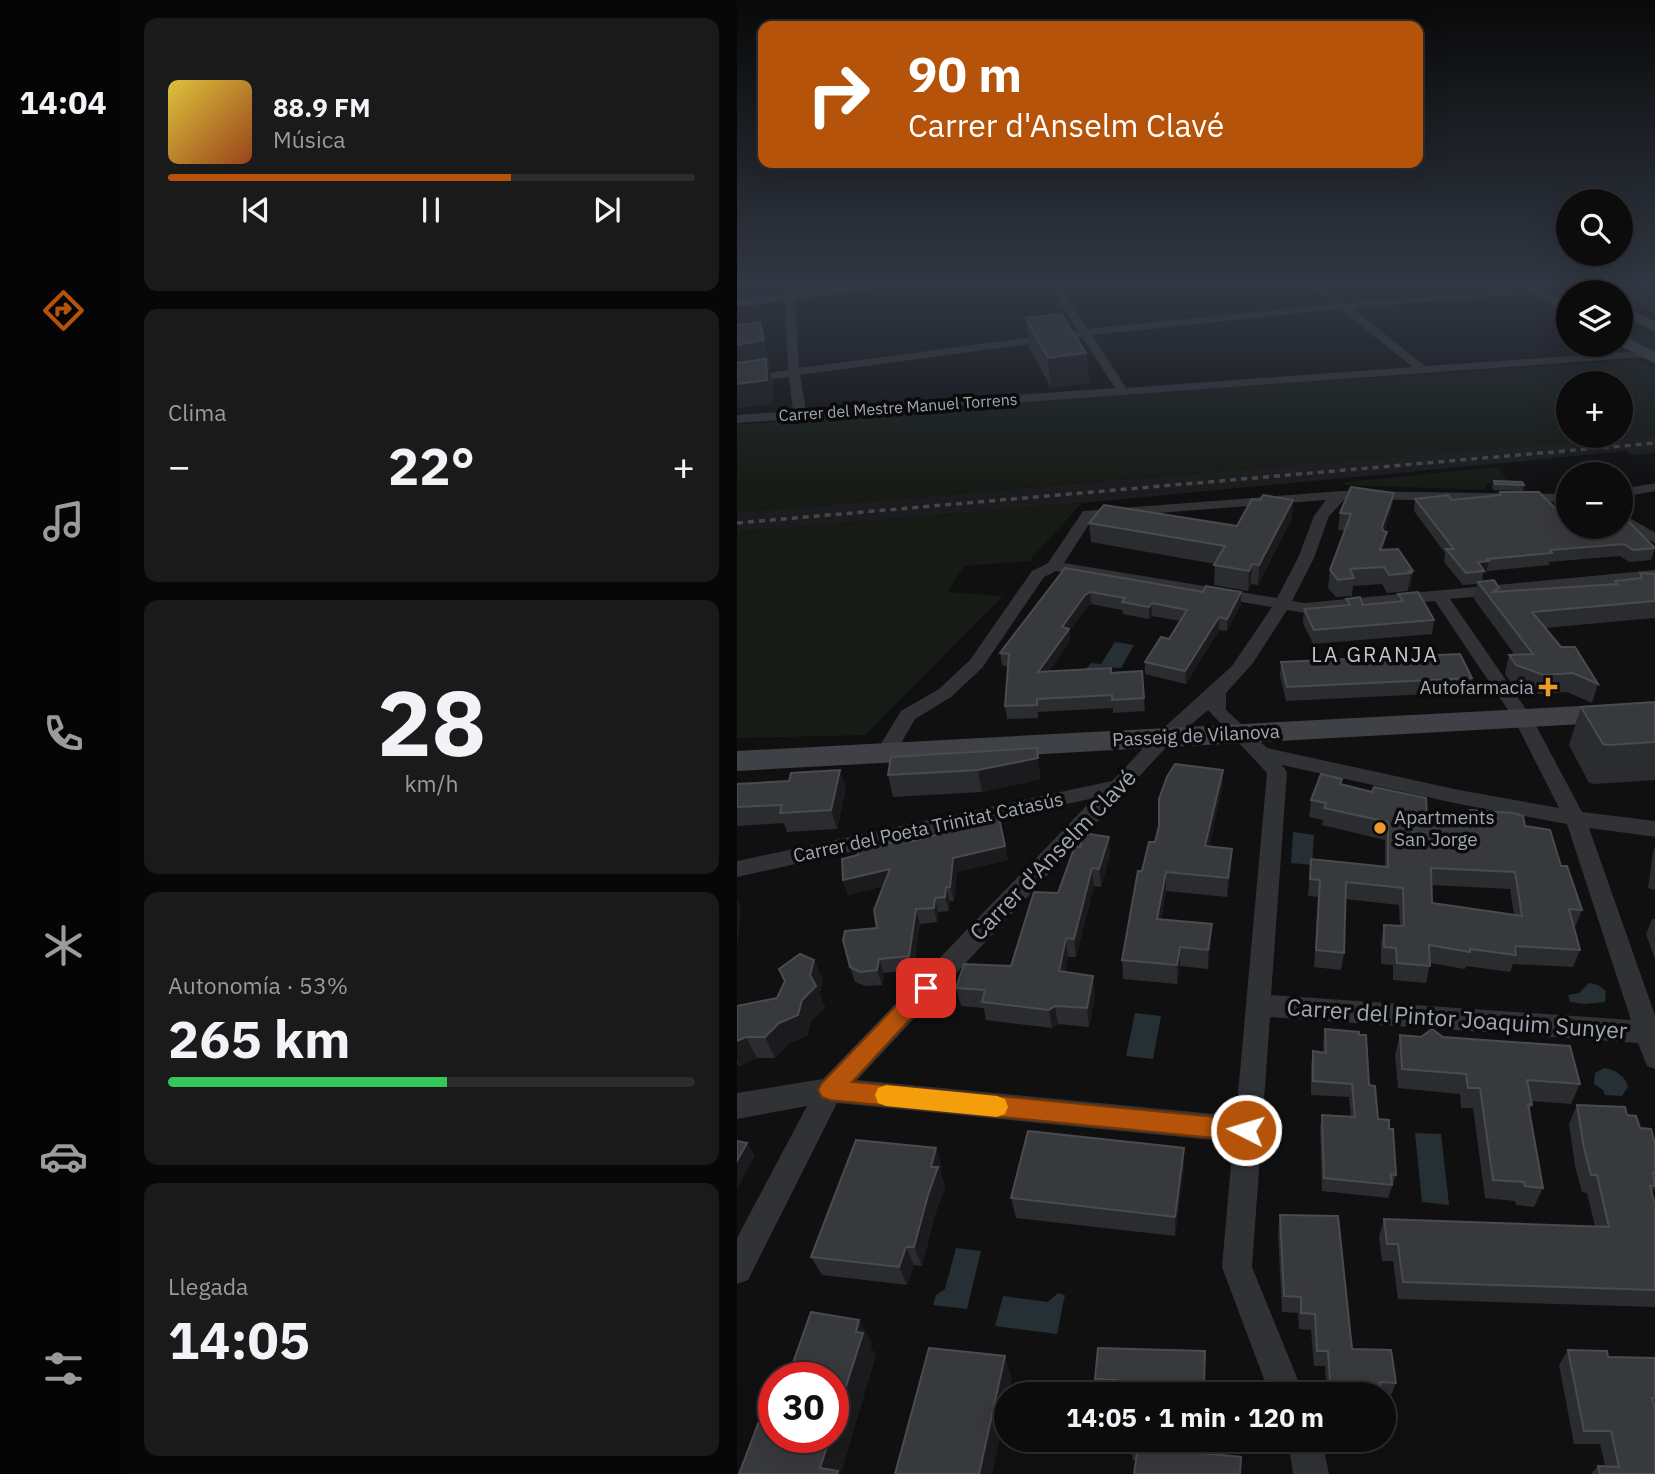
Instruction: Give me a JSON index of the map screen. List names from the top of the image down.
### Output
{
  "streets": {
    "street": [
      "Carrer del Mestre Manuel Torrens",
      "Passeig de Vilanova",
      "Carrer del Poeta Trinitat Catasús",
      "Carrer d'Anselm Clavé",
      "Carrer del Pintor Joaquim Sunyer"
    ]
  },
  "crossings": [
    ["Passeig de Vilanova", "Carrer d'Anselm Clavé"],
    ["Carrer del Poeta Trinitat Catasús", "Carrer d'Anselm Clavé"]
  ],
  "districts": ["LA GRANJA"],
  "places": {
    "health": ["Autofarmacia"],
    "other": ["Apartments San Jorge"]
  },
  "page": {
    "tabs": "14:04",
    "turn": ["90 m", "Carrer d'Anselm Clavé"],
    "song": ["88.9 FM", "Música"],
    "map_buttons": ["+", "−"],
    "tile": [
      "Clima",
      ["28", "km/h"],
      ["Autonomía · 53%", "265 km"],
      ["Llegada", "14:05"]
    ],
    "heat": ["−", "22°", "+"],
    "limit": "30",
    "trip": "14:05 · 1 min · 120 m"
  }
}
